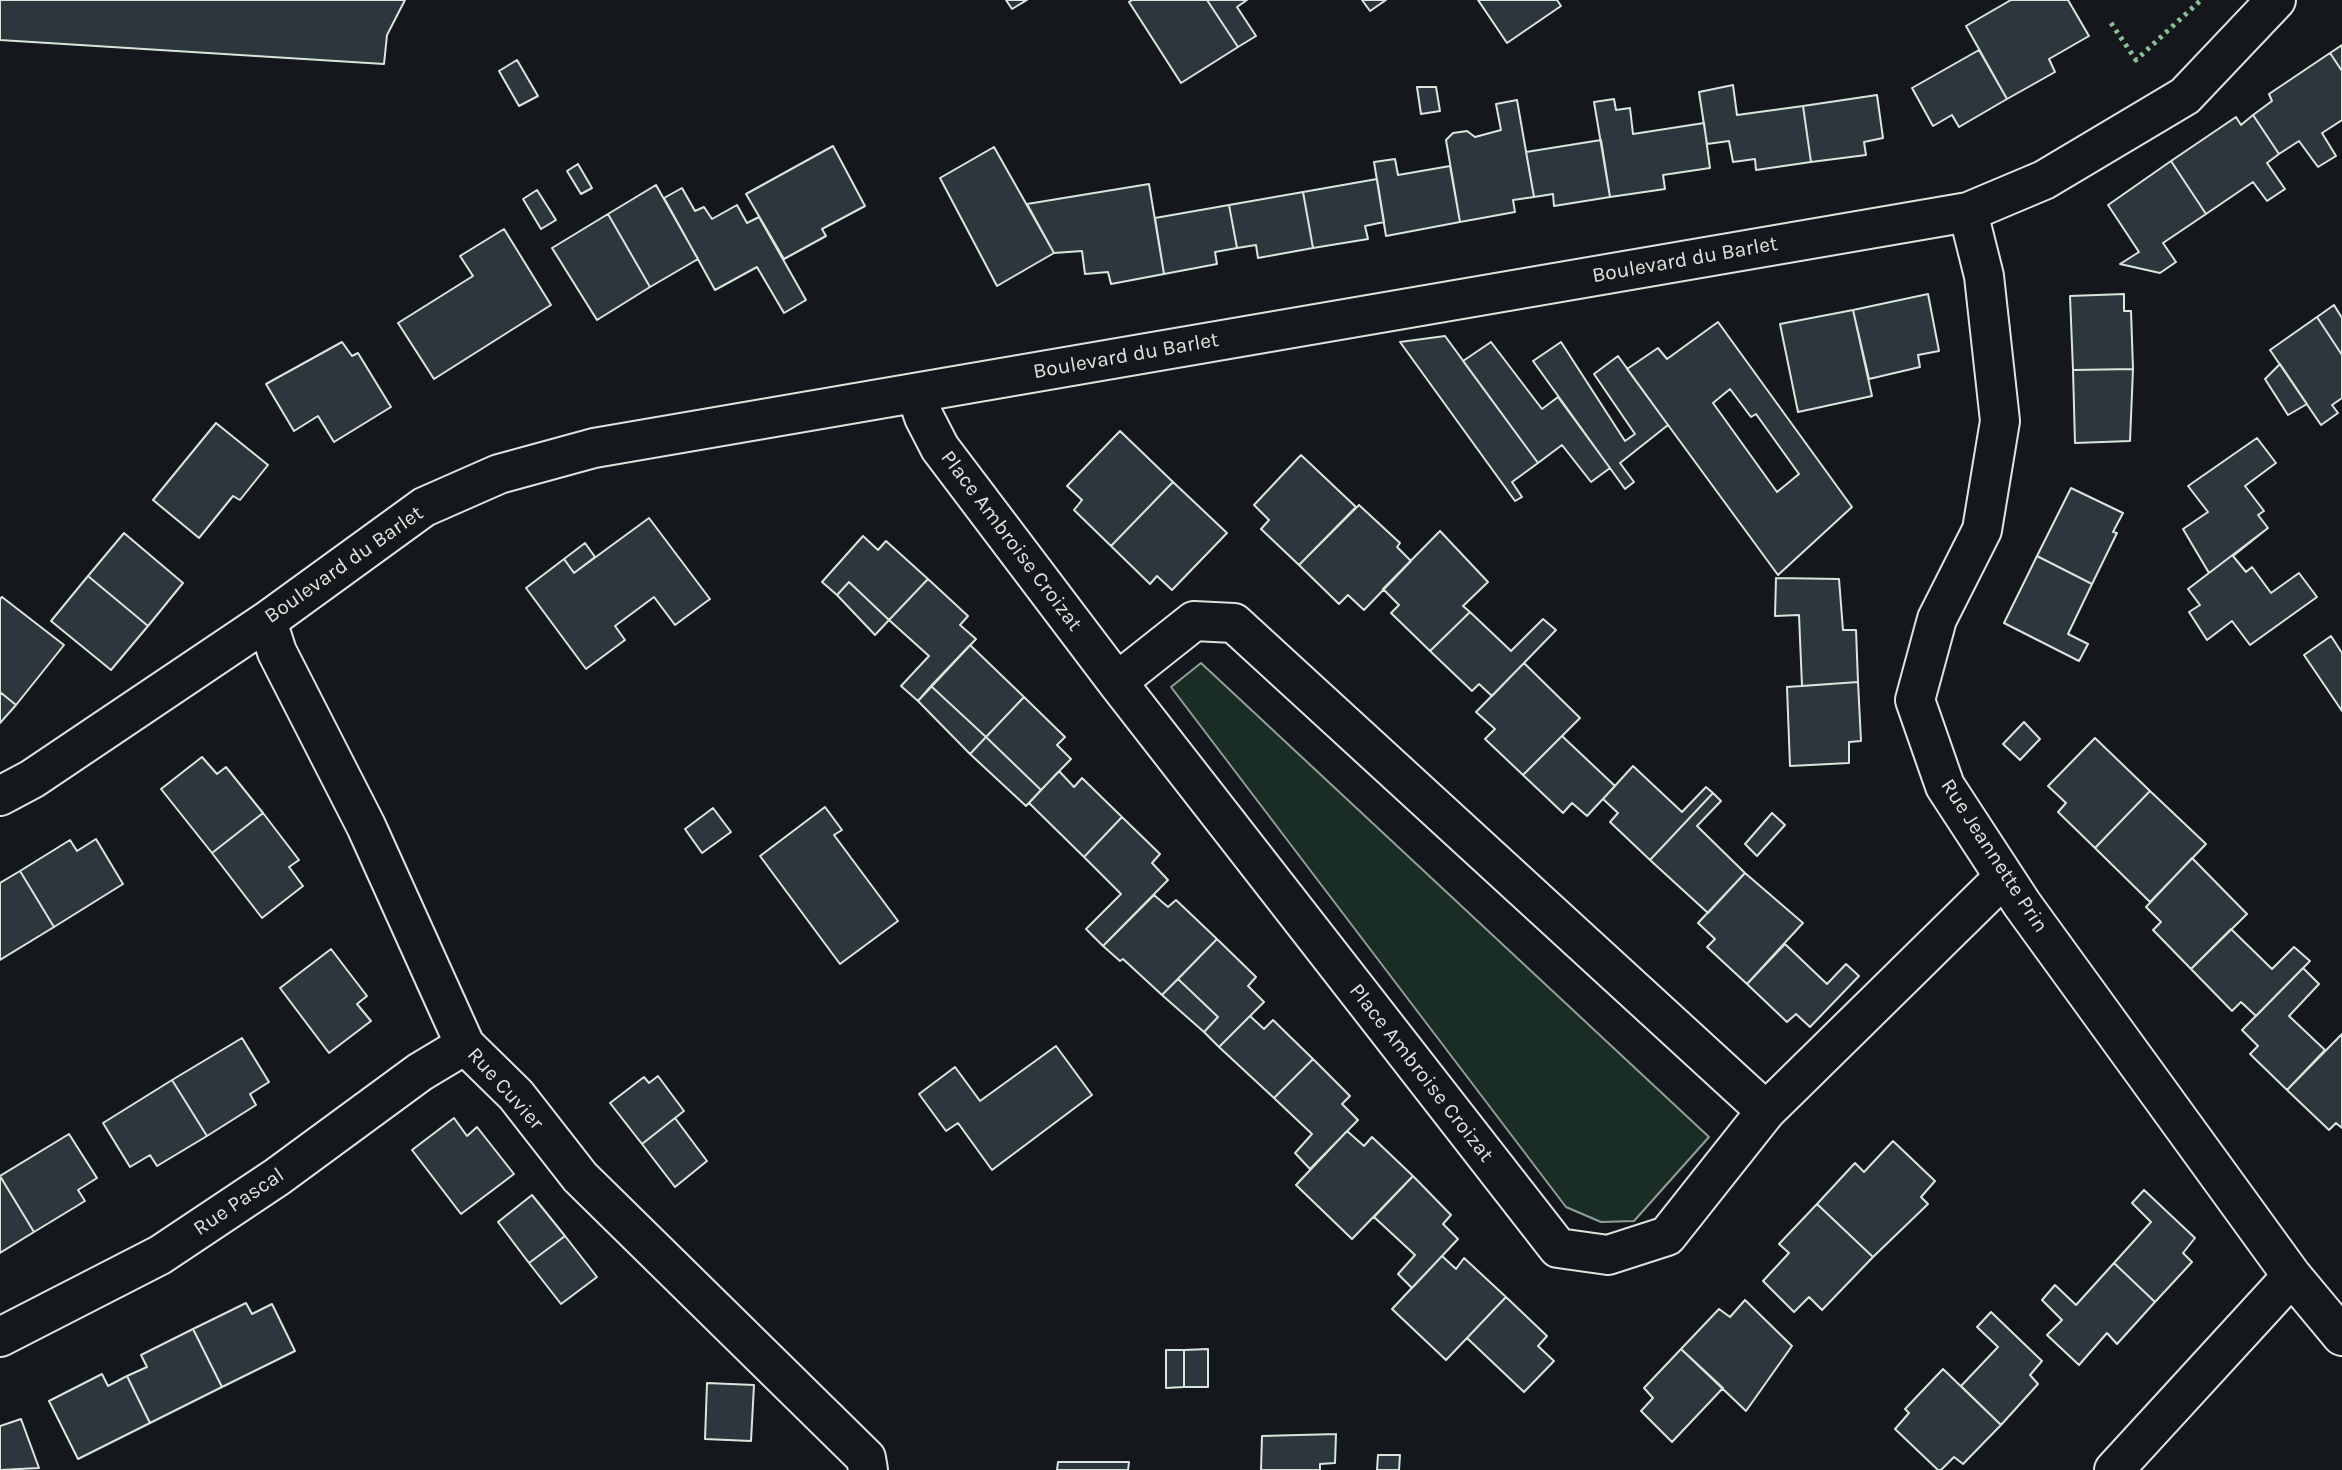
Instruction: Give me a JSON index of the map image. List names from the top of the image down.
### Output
{
  "streets": {
    "street": [
      "Boulevard du Barlet",
      "Place Ambroise Croizat",
      "Rue Jeannette Prin",
      "Rue Cuvier",
      "Rue Pascal"
    ]
  },
  "crossings": [
    ["Boulevard du Barlet", "Place Ambroise Croizat"],
    ["Boulevard du Barlet", "Rue Jeannette Prin"],
    ["Boulevard du Barlet", "Rue Cuvier"],
    ["Place Ambroise Croizat", "Rue Jeannette Prin"],
    ["Rue Cuvier", "Rue Pascal"]
  ]
}
